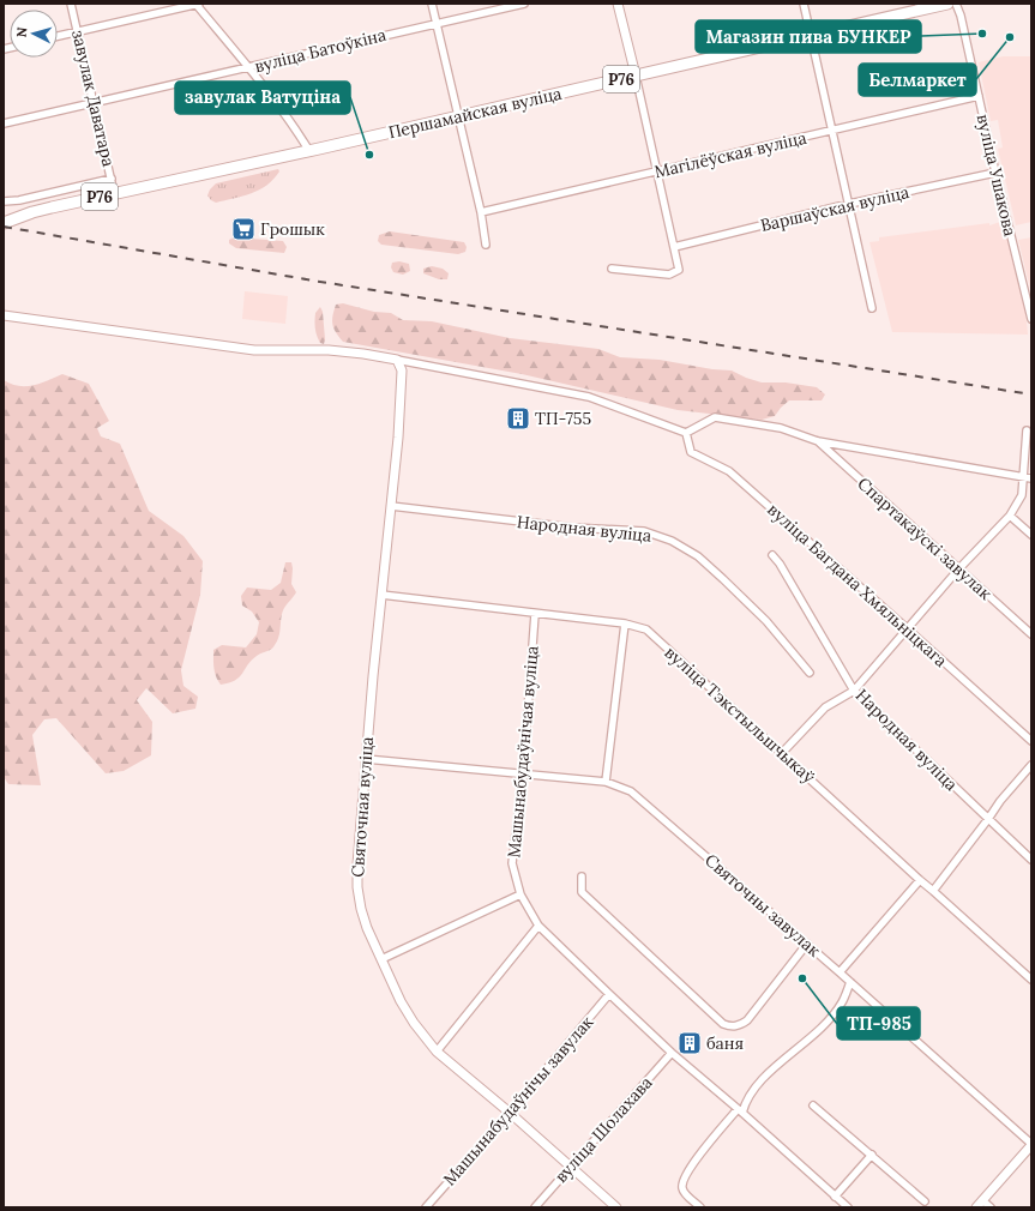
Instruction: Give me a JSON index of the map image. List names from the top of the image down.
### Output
{
  "streets": {
    "main road": ["Р76", "Першамайская вуліца"],
    "street": [
      "вуліца Батоўкіна",
      "завулак Даватара",
      "Магілёўская вуліца",
      "вуліца Ушакова",
      "Варшаўская вуліца",
      "Народная вуліца",
      "Спартакаўскі завулак",
      "вуліца Багдана Хмяльніцкага",
      "вуліца Тэкстыльшчыкаў",
      "Машынабудаўнічая вуліца",
      "Святочная вуліца",
      "Святочны завулак",
      "Машынабудаўнічы завулак",
      "вуліца Шолахава"
    ]
  },
  "crossings": [
    ["вуліца Батоўкіна", "завулак Даватара"],
    ["завулак Даватара", "Першамайская вуліца"],
    ["Магілёўская вуліца", "вуліца Ушакова"],
    ["вуліца Ушакова", "Варшаўская вуліца"],
    ["Народная вуліца", "Святочная вуліца"],
    ["вуліца Тэкстыльшчыкаў", "Машынабудаўнічая вуліца"],
    ["вуліца Тэкстыльшчыкаў", "Святочная вуліца"],
    ["Машынабудаўнічая вуліца", "Святочны завулак"],
    ["Машынабудаўнічая вуліца", "Машынабудаўнічы завулак"],
    ["Машынабудаўнічая вуліца", "вуліца Шолахава"],
    ["Святочная вуліца", "Святочны завулак"],
    ["Святочная вуліца", "Машынабудаўнічы завулак"],
    ["Святочная вуліца", "вуліца Шолахава"]
  ],
  "places": {
    "other": [
      "Магазин пива БУНКЕР",
      "Белмаркет",
      "завулак Ватуціна",
      "ТП-985"
    ],
    "supermarket": ["Грошык"],
    "building": ["ТП-755", "баня"]
  },
  "north": "left"
}
